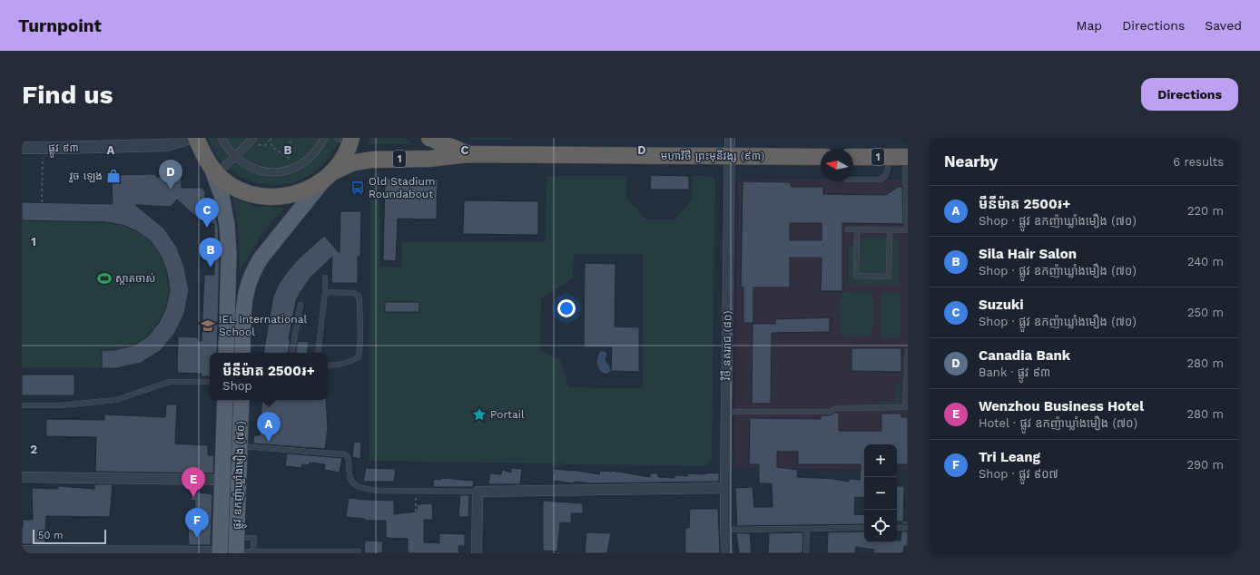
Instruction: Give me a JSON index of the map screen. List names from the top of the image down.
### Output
{
  "streets": {
    "highway": ["មហាវិថី ព្រះមុនីវង្ស (៩៣)", "1"],
    "main road": ["ផ្លូវ ឧកញ៉ាឃ្លាំងមឿង (៧០)"],
    "street": ["ផ្លូវ ៩៣", "វិថី នគររាជ (៨០)"]
  },
  "crossings": [
    ["មហាវិថី ព្រះមុនីវង្ស (៩៣)", "1"],
    ["មហាវិថី ព្រះមុនីវង្ស (៩៣)", "វិថី នគររាជ (៨០)"]
  ],
  "places": {
    "shop": ["វួច ឡេង"],
    "bus stop": ["Old Stadium Roundabout"],
    "sports": ["ស្ដាតចាស់"],
    "school or university": ["IEL International School"],
    "place": ["Portail"]
  },
  "scale_bar": "50 m",
  "north": "left",
  "page": {
    "header": "Turnpoint",
    "nav": ["Map", "Directions", "Saved"],
    "buttons": "Directions",
    "title": "Find us",
    "heading": ["Nearby", "6 results"],
    "pins": [
      "D",
      "C",
      "B",
      "A",
      "E",
      "F"
    ],
    "list": [
      {
        "mark": "A",
        "name": "មីនីម៉ាត 2500៛+",
        "note": "Shop · ផ្លូវ ឧកញ៉ាឃ្លាំងមឿង (៧០)",
        "value": "220 m"
      },
      {
        "mark": "B",
        "name": "Sila Hair Salon",
        "note": "Shop · ផ្លូវ ឧកញ៉ាឃ្លាំងមឿង (៧០)",
        "value": "240 m"
      },
      {
        "mark": "C",
        "name": "Suzuki",
        "note": "Shop · ផ្លូវ ឧកញ៉ាឃ្លាំងមឿង (៧០)",
        "value": "250 m"
      },
      {
        "mark": "D",
        "name": "Canadia Bank",
        "note": "Bank · ផ្លូវ ៩៣",
        "value": "280 m"
      },
      {
        "mark": "E",
        "name": "Wenzhou Business Hotel",
        "note": "Hotel · ផ្លូវ ឧកញ៉ាឃ្លាំងមឿង (៧០)",
        "value": "280 m"
      },
      {
        "mark": "F",
        "name": "Tri Leang",
        "note": "Shop · ផ្លូវ ៩០៧",
        "value": "290 m"
      }
    ],
    "popup": ["មីនីម៉ាត 2500៛+", "Shop"],
    "map_buttons": ["+", "−"],
    "scale": "50 m"
  },
  "grid": {
    "columns": [
      "A",
      "B",
      "C",
      "D"
    ],
    "rows": ["1", "2"]
  }
}
